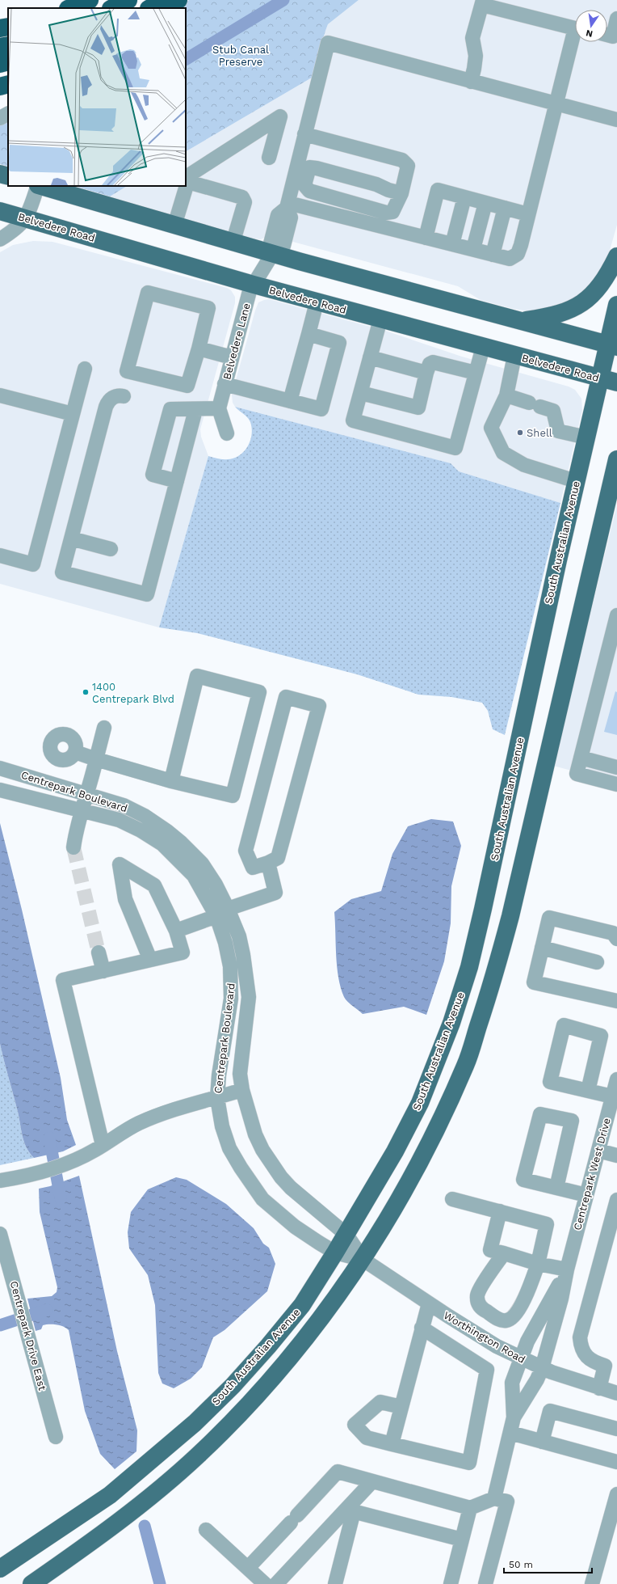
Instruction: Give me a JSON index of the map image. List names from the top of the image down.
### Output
{
  "streets": {
    "main road": ["Belvedere Road", "South Australian Avenue"],
    "street": [
      "Belvedere Lane",
      "Centrepark Boulevard",
      "Centrepark West Drive",
      "Centrepark Drive East",
      "Worthington Road"
    ]
  },
  "crossings": [
    ["Belvedere Road", "Belvedere Lane"],
    ["Belvedere Road", "South Australian Avenue"],
    ["South Australian Avenue", "Centrepark Boulevard"],
    ["Centrepark Boulevard", "Worthington Road"],
    ["Centrepark West Drive", "Worthington Road"]
  ],
  "parks": ["Stub Canal Preserve"],
  "places": ["Shell", "1400 Centrepark Blvd"],
  "scale_bar": "50 m",
  "north": "bottom"
}
